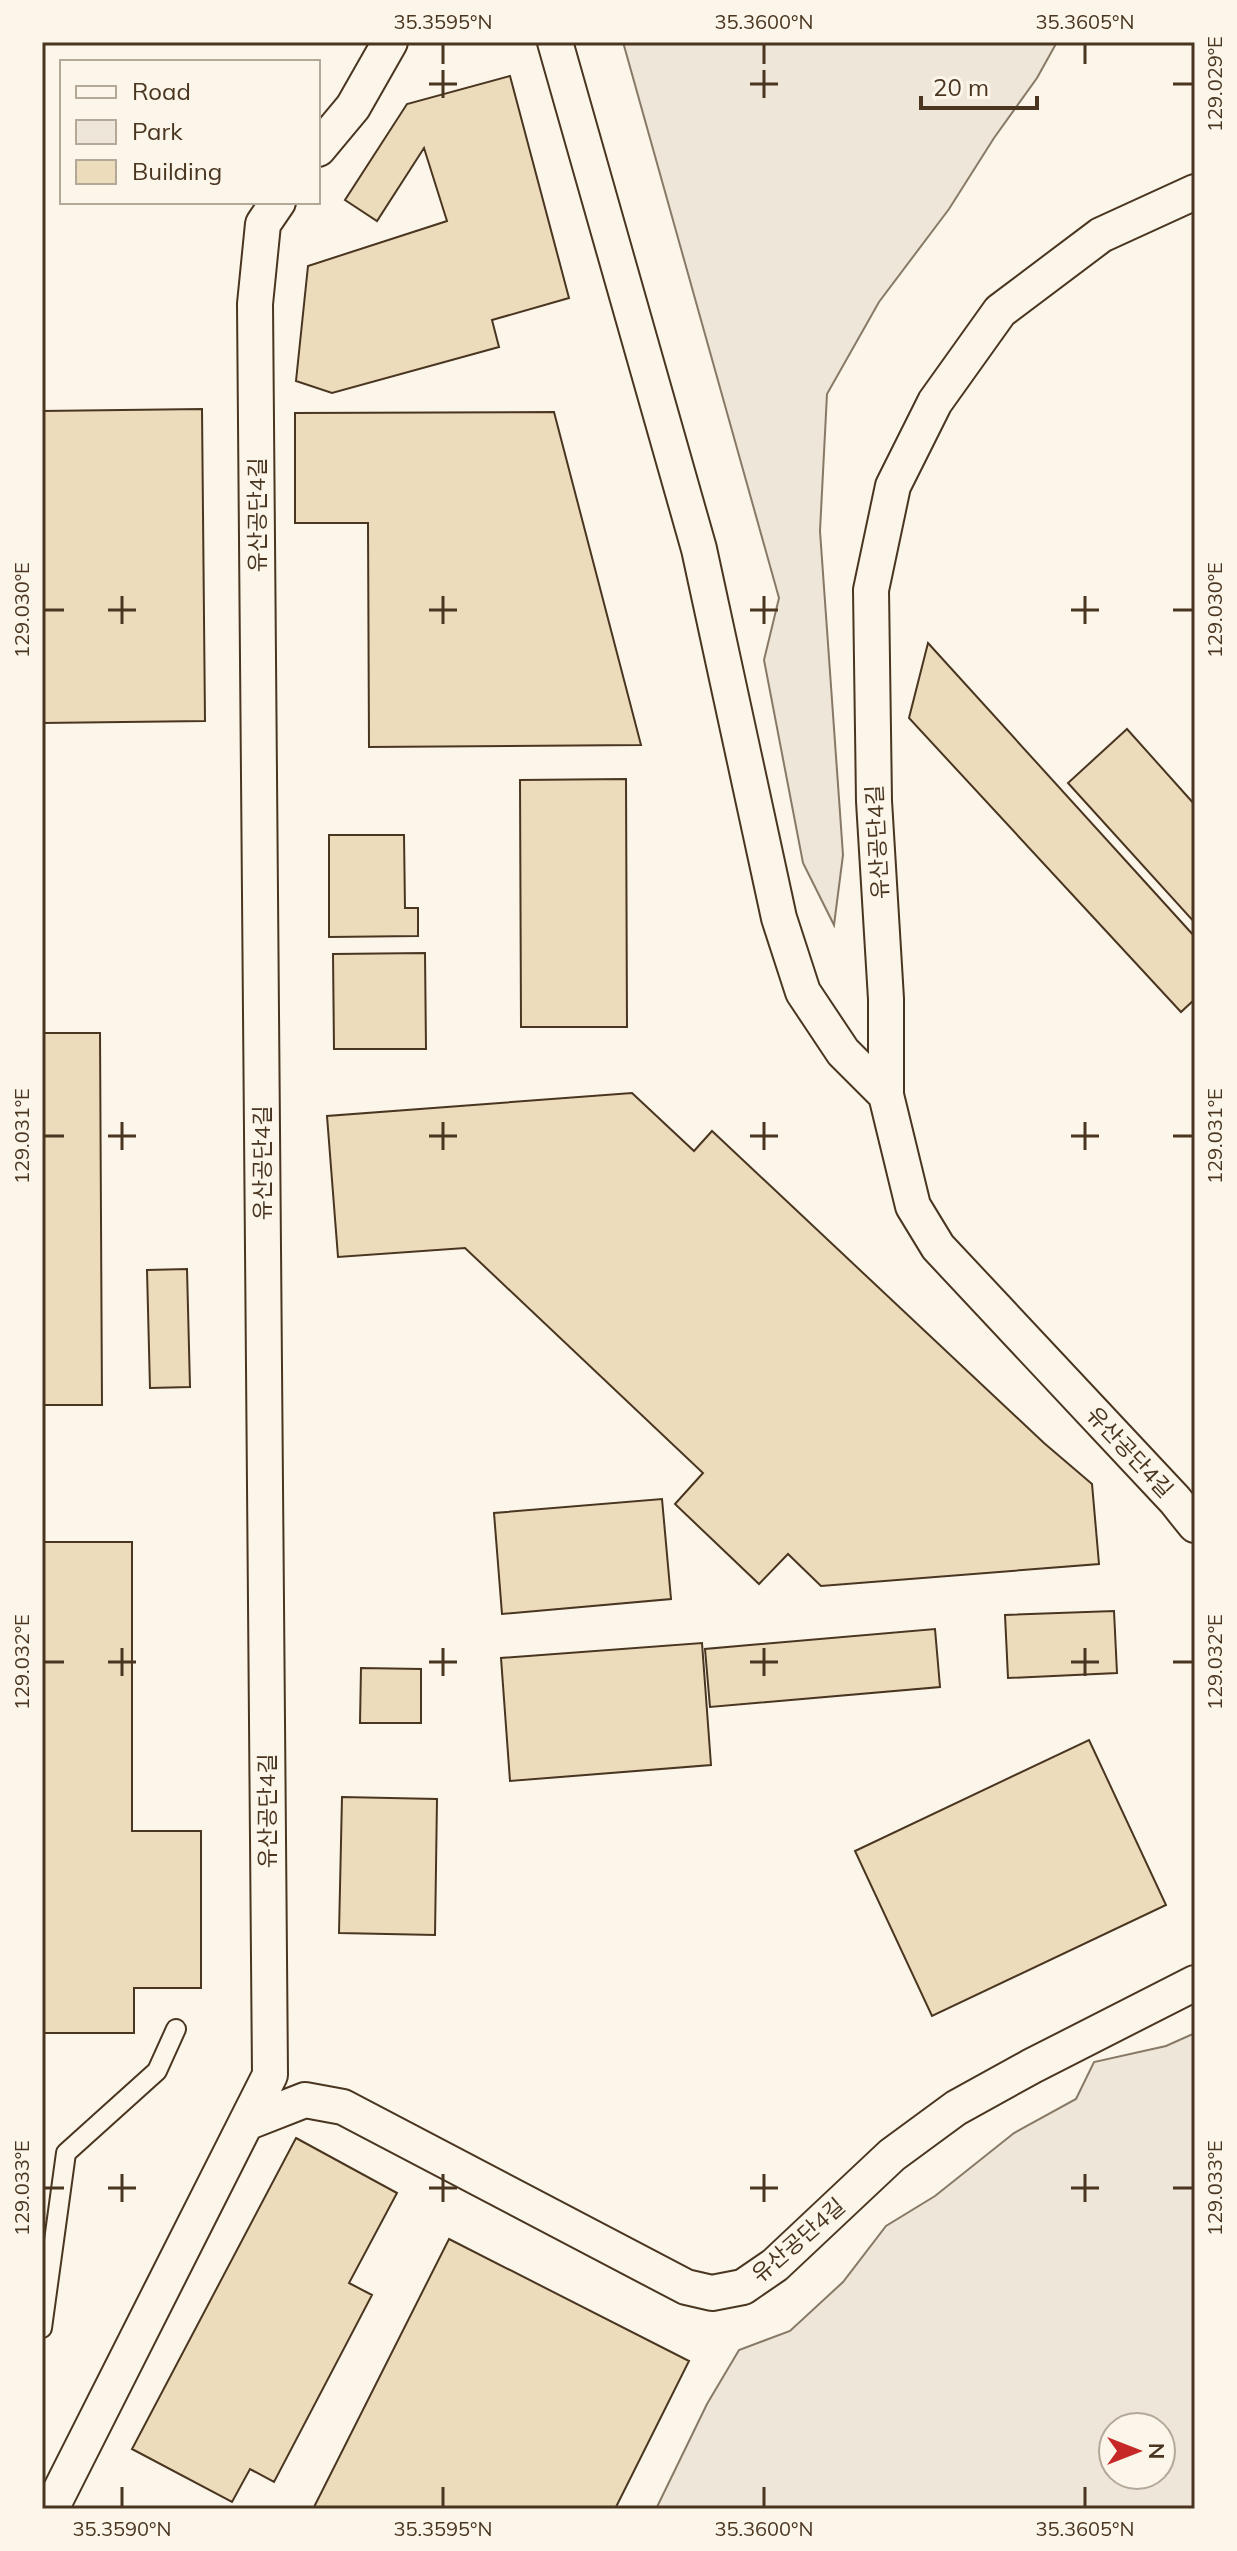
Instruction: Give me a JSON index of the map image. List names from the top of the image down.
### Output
{
  "streets": {
    "street": ["유산공단4길"]
  },
  "legend": ["Road", "Park", "Building"],
  "scale_bar": "20 m",
  "north": "right",
  "coordinates": [
    "35.3595°N",
    "35.3600°N",
    "35.3605°N",
    "129.029°E",
    "129.030°E",
    "129.031°E",
    "129.032°E",
    "129.033°E",
    "35.3590°N"
  ]
}
